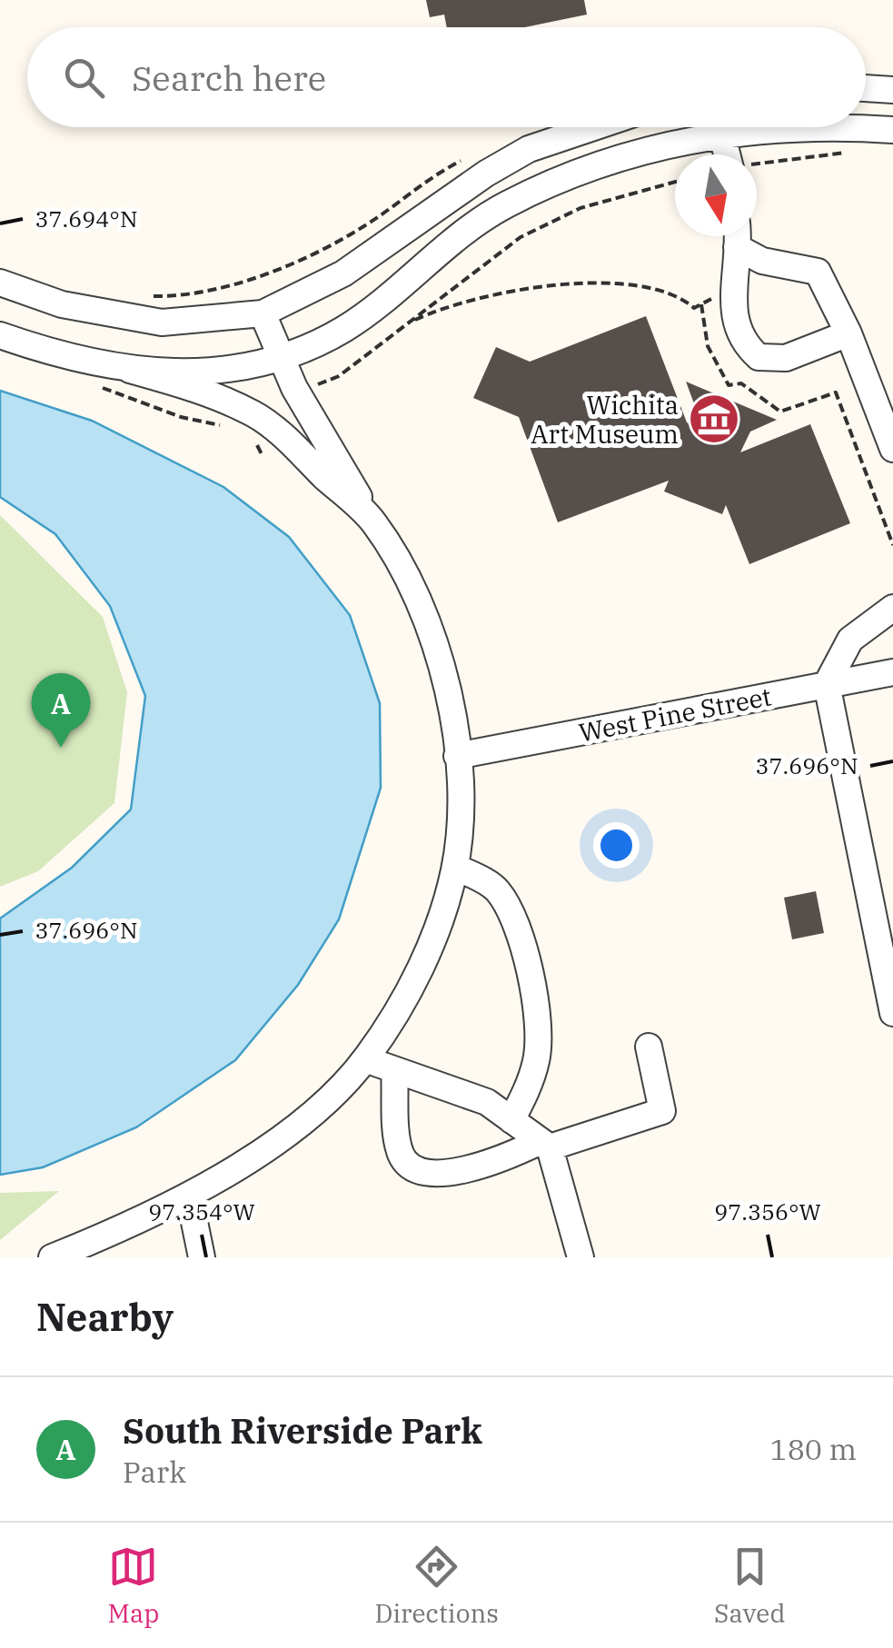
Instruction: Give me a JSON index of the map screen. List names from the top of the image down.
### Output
{
  "streets": {
    "street": ["West Pine Street"]
  },
  "places": {
    "museum": ["Wichita Art Museum"]
  },
  "north": "bottom",
  "page": {
    "search": "Search here",
    "pins": "A",
    "heading": "Nearby",
    "list": [
      {
        "mark": "A",
        "name": "South Riverside Park",
        "note": "Park",
        "value": "180 m"
      }
    ],
    "nav": ["Map", "Directions", "Saved"]
  },
  "coordinates": [
    "37.694°N",
    "37.696°N",
    "97.354°W",
    "97.356°W"
  ]
}
